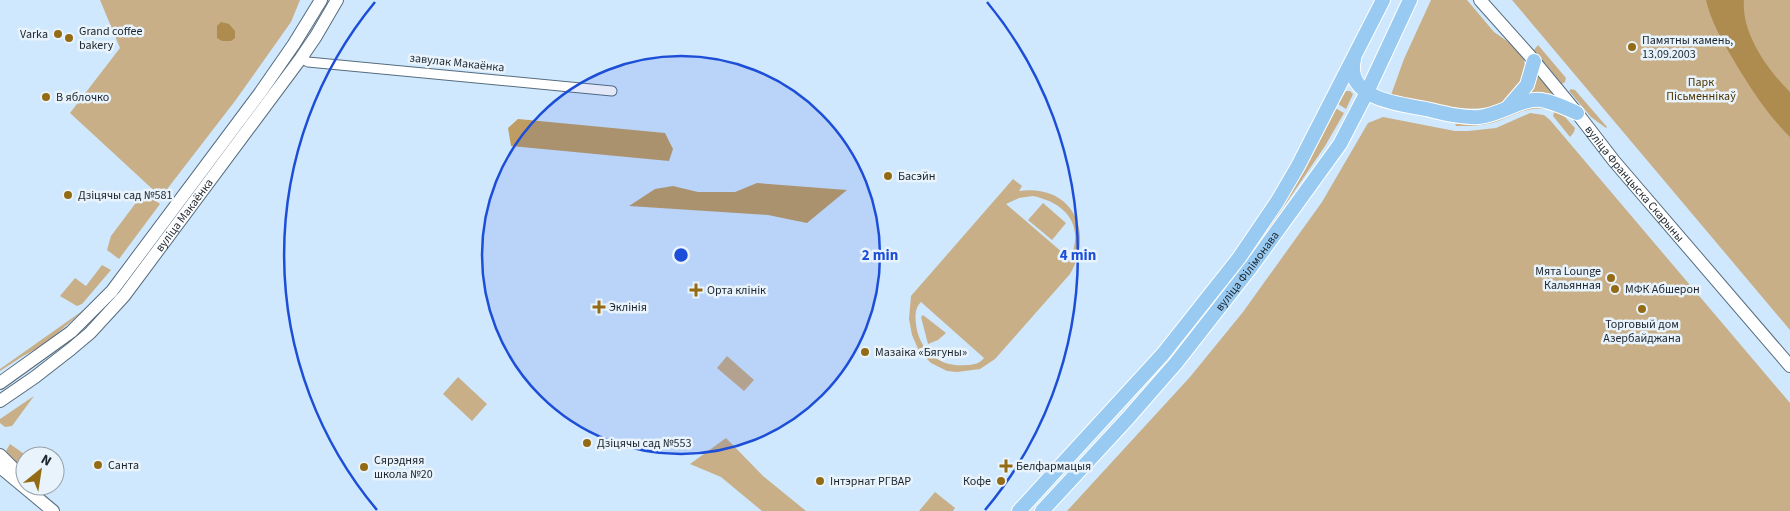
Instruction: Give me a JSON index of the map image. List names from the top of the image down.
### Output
{
  "streets": {
    "main road": ["вуліца Філімонава"],
    "street": ["завулак Макаёнка", "вуліца Францыска Скарыны", "вуліца Макаёнка"]
  },
  "crossings": [
    ["завулак Макаёнка", "вуліца Макаёнка"]
  ],
  "parks": ["Парк Пісьменнікаў"],
  "places": {
    "other": [
      "Varka",
      "Grand coffee bakery",
      "Памятны камень, 13.09.2003",
      "В яблочко",
      "Басэйн",
      "Дзіцячы сад №581",
      "Мята Lounge Кальянная",
      "МФК Абшерон",
      "Торговый дом Азербайджана",
      "Мазаіка «Бягуны»",
      "Дзіцячы сад №553",
      "Санта",
      "Сярэдняя школа №20",
      "Інтэрнат РГВАР",
      "Кофе"
    ],
    "health": ["Орта клінік", "Эклінія", "Белфармацыя"]
  },
  "north": "top right",
  "rings": ["2 min", "4 min"]
}
